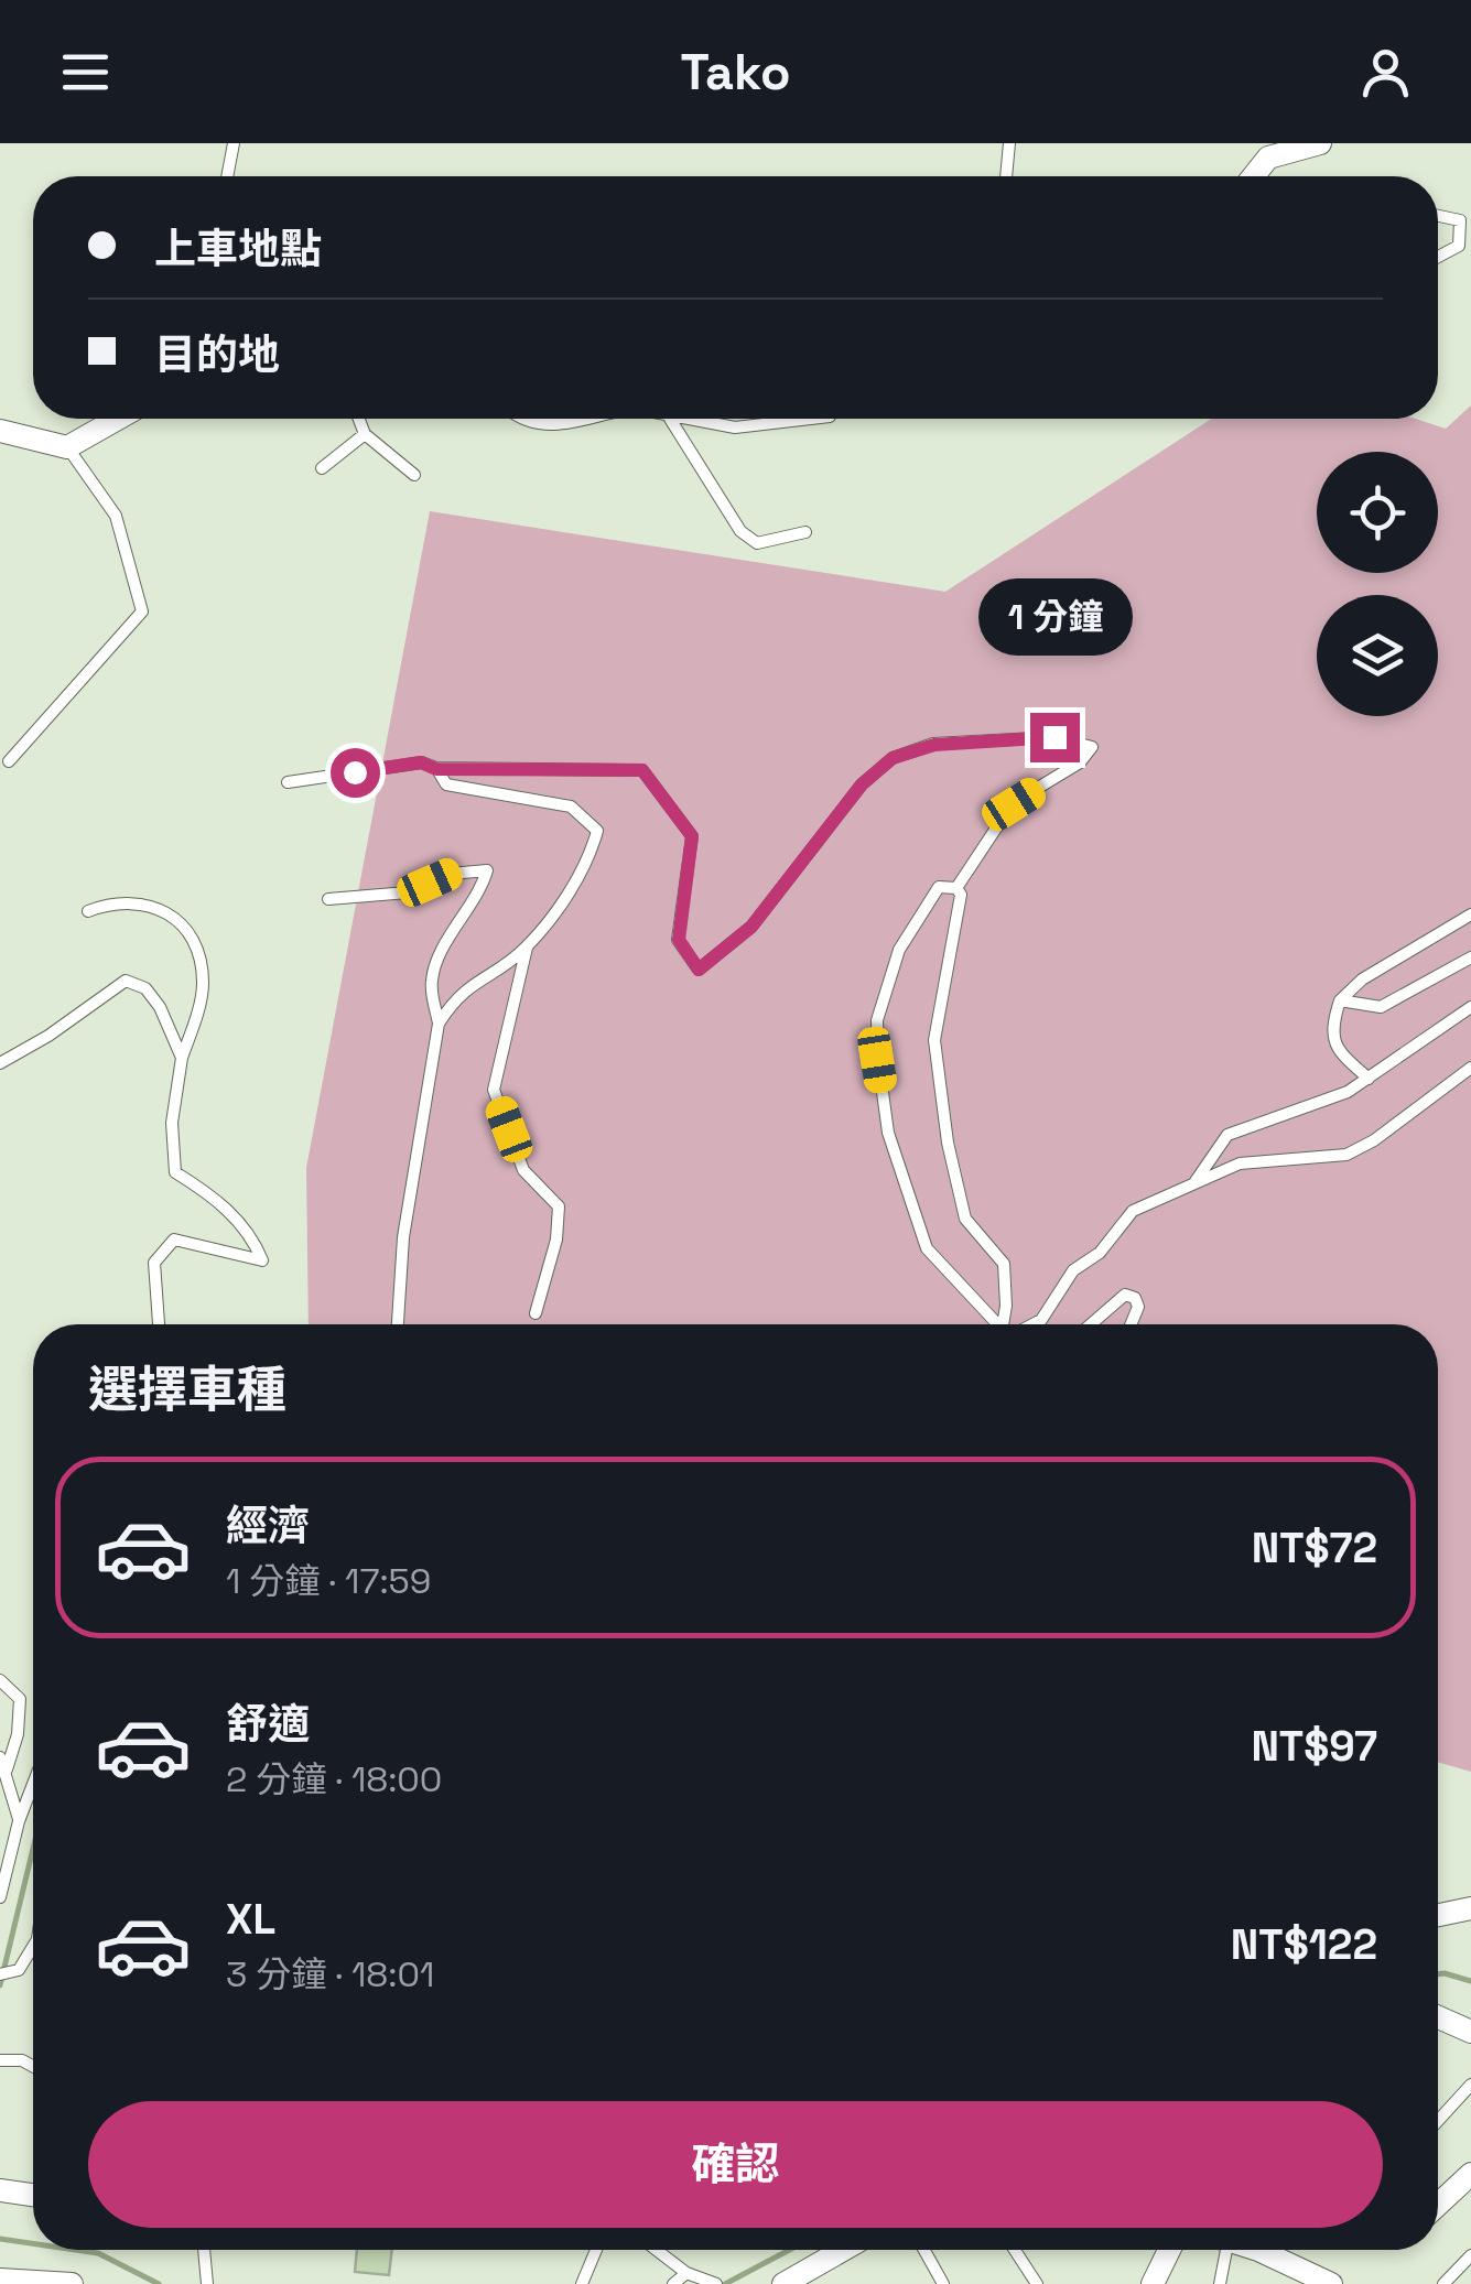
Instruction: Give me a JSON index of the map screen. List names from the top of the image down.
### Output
{
  "page": {
    "header": "Tako",
    "banner": ["上車地點", "目的地"],
    "bubble": "1 分鐘",
    "heading": "選擇車種",
    "list": [
      {
        "name": "經濟",
        "note": "1 分鐘 · 17:59",
        "value": "NT$72"
      },
      {
        "name": "舒適",
        "note": "2 分鐘 · 18:00",
        "value": "NT$97"
      },
      {
        "name": "XL",
        "note": "3 分鐘 · 18:01",
        "value": "NT$122"
      }
    ],
    "buttons": "確認"
  }
}
